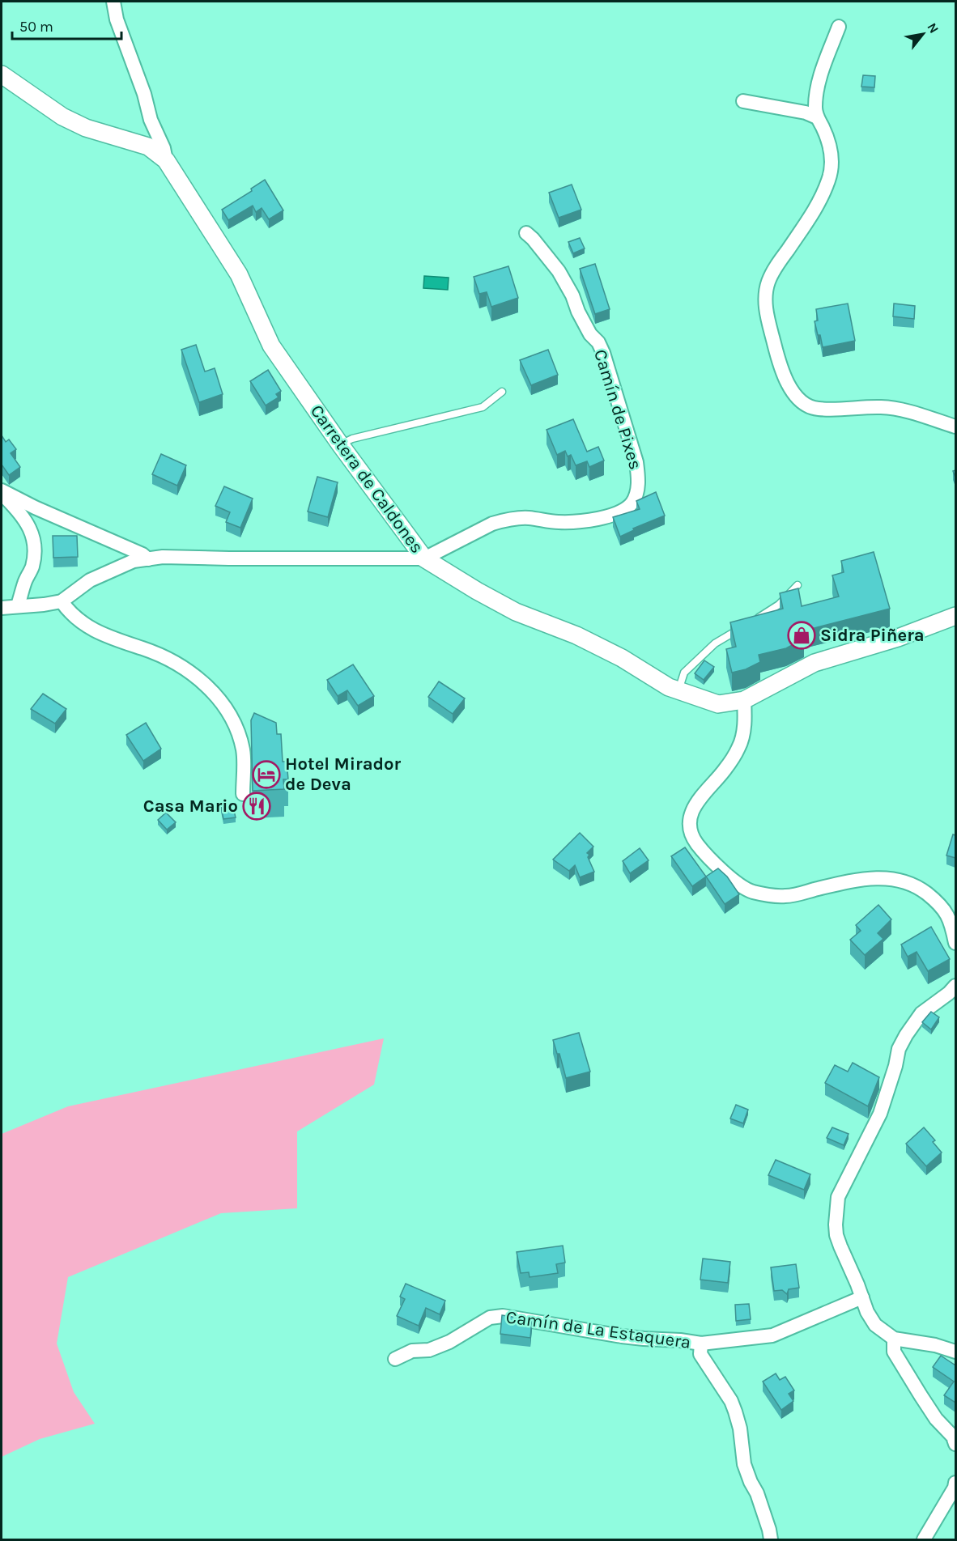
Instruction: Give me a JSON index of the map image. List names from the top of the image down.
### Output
{
  "streets": {
    "street": ["Camín de Pixes", "Carretera de Caldones", "Camín de La Estaquera"]
  },
  "crossings": [
    ["Camín de Pixes", "Carretera de Caldones"]
  ],
  "places": {
    "shop": ["Sidra Piñera"],
    "hotel": ["Hotel Mirador de Deva"],
    "restaurant": ["Casa Mario"]
  },
  "scale_bar": "50 m",
  "north": "top right"
}
